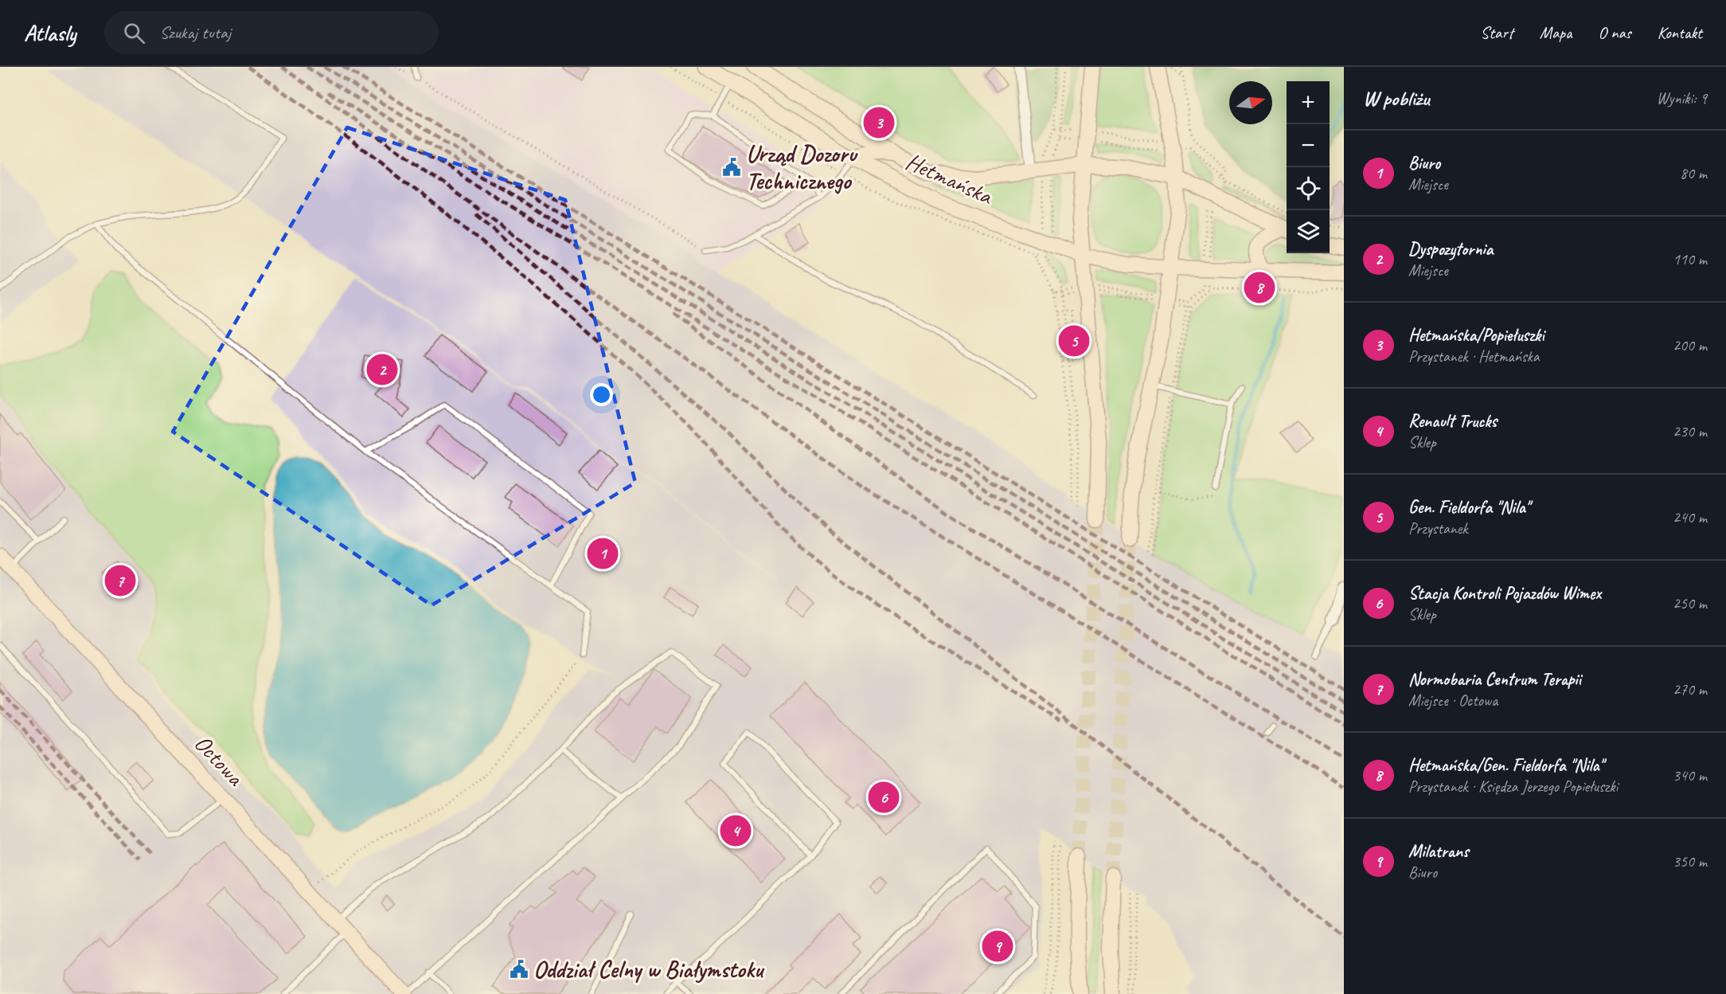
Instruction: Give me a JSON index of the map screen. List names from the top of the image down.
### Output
{
  "streets": {
    "main road": ["Hetmańska", "Octowa"]
  },
  "places": {
    "public building": ["Urząd Dozoru Technicznego", "Oddział Celny w Białymstoku"]
  },
  "north": "right",
  "page": {
    "header": "Atlasly",
    "search": "Szukaj tutaj",
    "nav": [
      "Start",
      "Mapa",
      "O nas",
      "Kontakt"
    ],
    "heading": ["W pobliżu", "Wyniki: 9"],
    "map_buttons": ["+", "−"],
    "pins": [
      "3",
      "8",
      "5",
      "2",
      "1",
      "7",
      "6",
      "4",
      "9"
    ],
    "list": [
      {
        "mark": "1",
        "name": "Biuro",
        "note": "Miejsce",
        "value": "80 m"
      },
      {
        "mark": "2",
        "name": "Dyspozytornia",
        "note": "Miejsce",
        "value": "110 m"
      },
      {
        "mark": "3",
        "name": "Hetmańska/Popiełuszki",
        "note": "Przystanek · Hetmańska",
        "value": "200 m"
      },
      {
        "mark": "4",
        "name": "Renault Trucks",
        "note": "Sklep",
        "value": "230 m"
      },
      {
        "mark": "5",
        "name": "Gen. Fieldorfa \"Nila\"",
        "note": "Przystanek",
        "value": "240 m"
      },
      {
        "mark": "6",
        "name": "Stacja Kontroli Pojazdów Wimex",
        "note": "Sklep",
        "value": "250 m"
      },
      {
        "mark": "7",
        "name": "Normobaria Centrum Terapii",
        "note": "Miejsce · Octowa",
        "value": "270 m"
      },
      {
        "mark": "8",
        "name": "Hetmańska/Gen. Fieldorfa \"Nila\"",
        "note": "Przystanek · Księdza Jerzego Popiełuszki",
        "value": "340 m"
      },
      {
        "mark": "9",
        "name": "Milatrans",
        "note": "Biuro",
        "value": "350 m"
      }
    ]
  }
}
